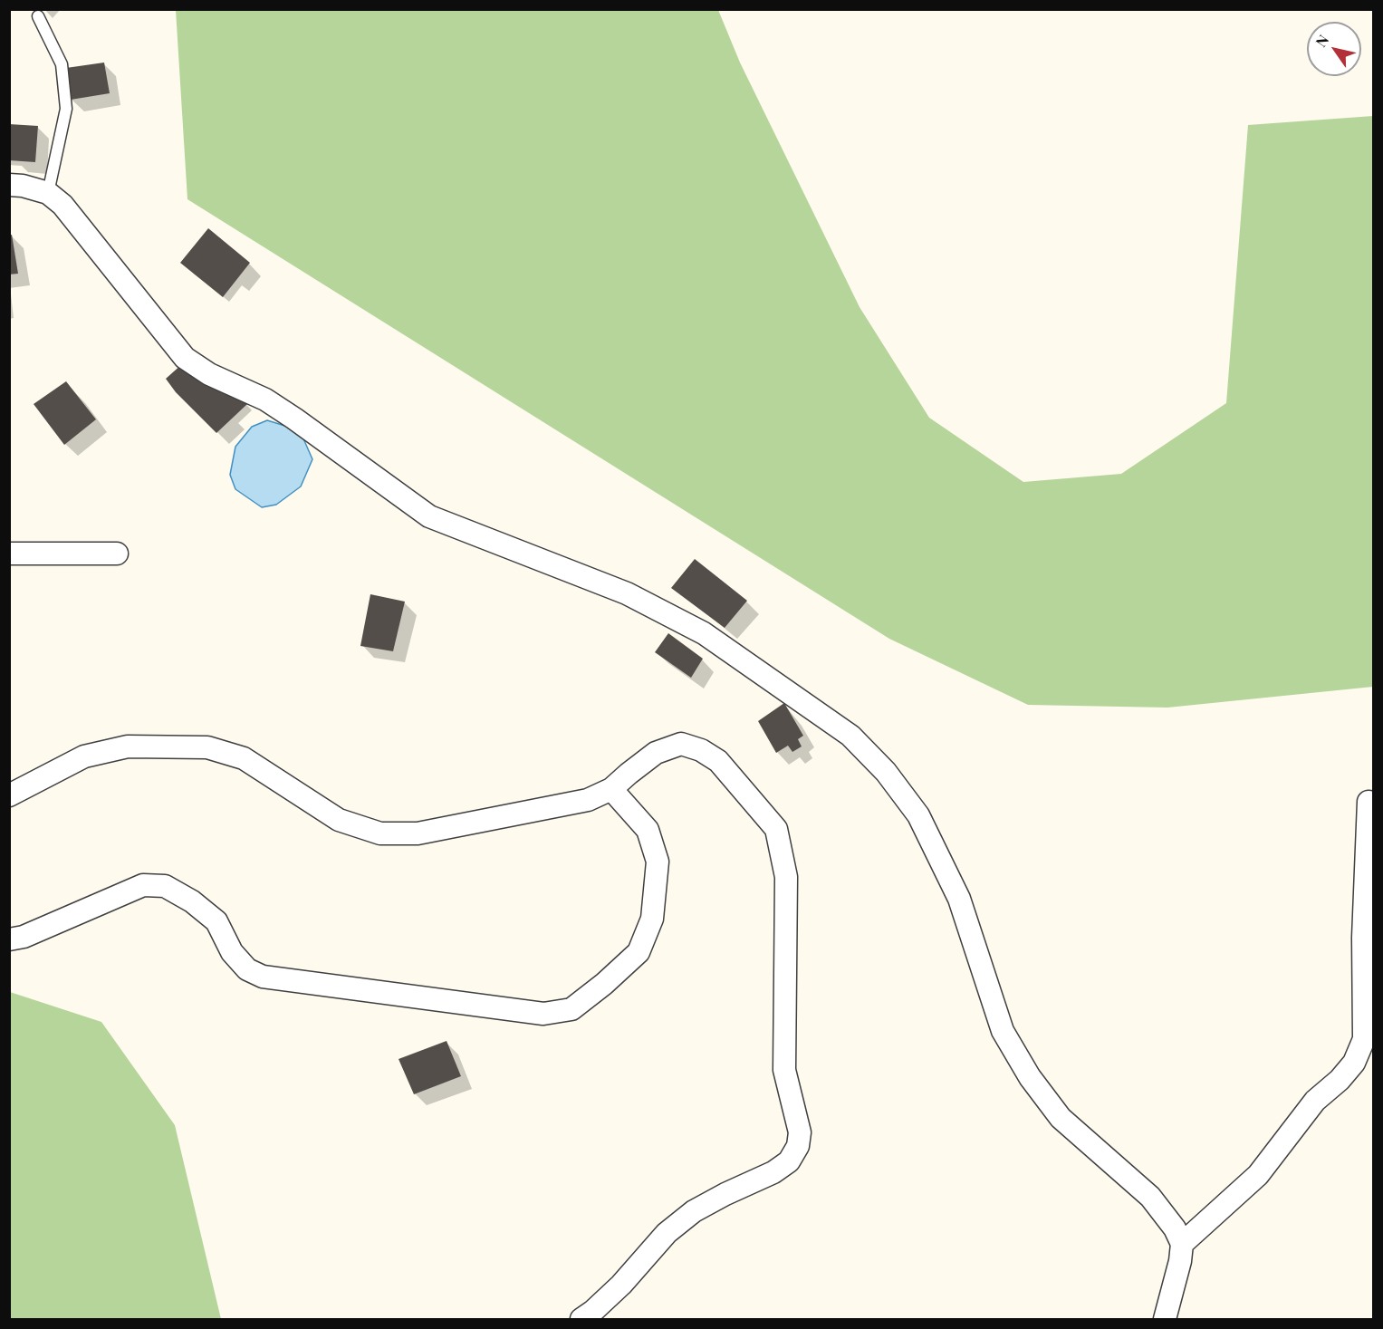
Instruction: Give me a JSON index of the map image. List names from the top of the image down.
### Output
{
  "north": "top left"
}
